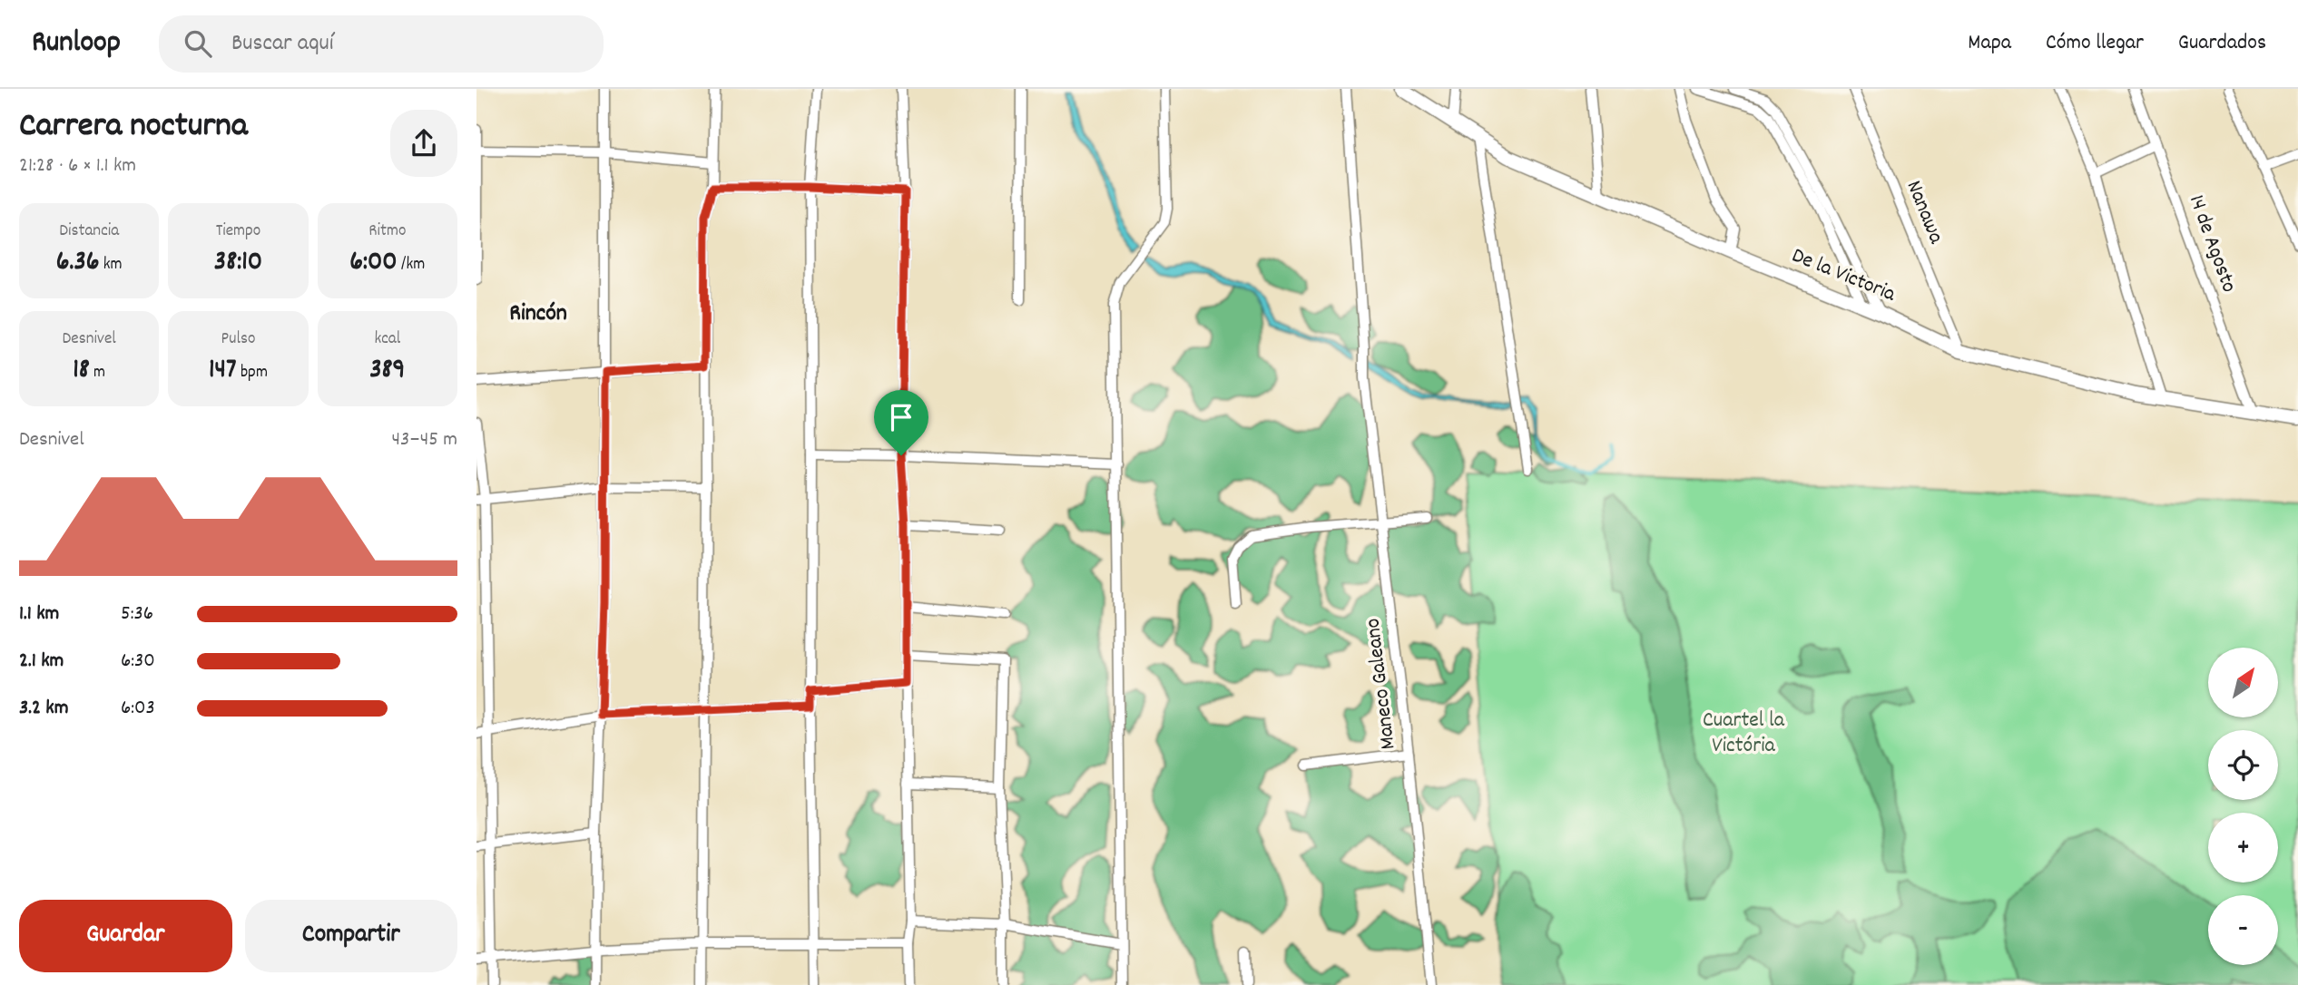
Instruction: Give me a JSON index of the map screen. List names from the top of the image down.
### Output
{
  "streets": {
    "main road": ["De la Victoria"],
    "street": ["Nanawa", "14 de Agosto", "Maneco Galeano"]
  },
  "crossings": [
    ["Nanawa", "De la Victoria"],
    ["14 de Agosto", "De la Victoria"]
  ],
  "districts": ["Rincón"],
  "parks": ["Cuartel la Victória"],
  "north": "top right",
  "page": {
    "header": "Runloop",
    "search": "Buscar aquí",
    "nav": ["Mapa", "Cómo llegar", "Guardados"],
    "heading": ["Carrera nocturna", "21:28 · 6 × 1.1 km"],
    "stats": [
      ["Distancia", "6.36 km"],
      ["Tiempo", "38:10"],
      ["Ritmo", "6:00 /km"],
      ["Desnivel", "18 m"],
      ["Pulso", "147 bpm"],
      ["kcal", "389"]
    ],
    "chart": ["Desnivel", "43–45 m"],
    "list": [
      {
        "name": "1.1 km",
        "note": "5:36"
      },
      {
        "name": "2.1 km",
        "note": "6:30"
      },
      {
        "name": "3.2 km",
        "note": "6:03"
      }
    ],
    "map_buttons": ["+", "−"],
    "buttons": ["Guardar", "Compartir"]
  }
}
